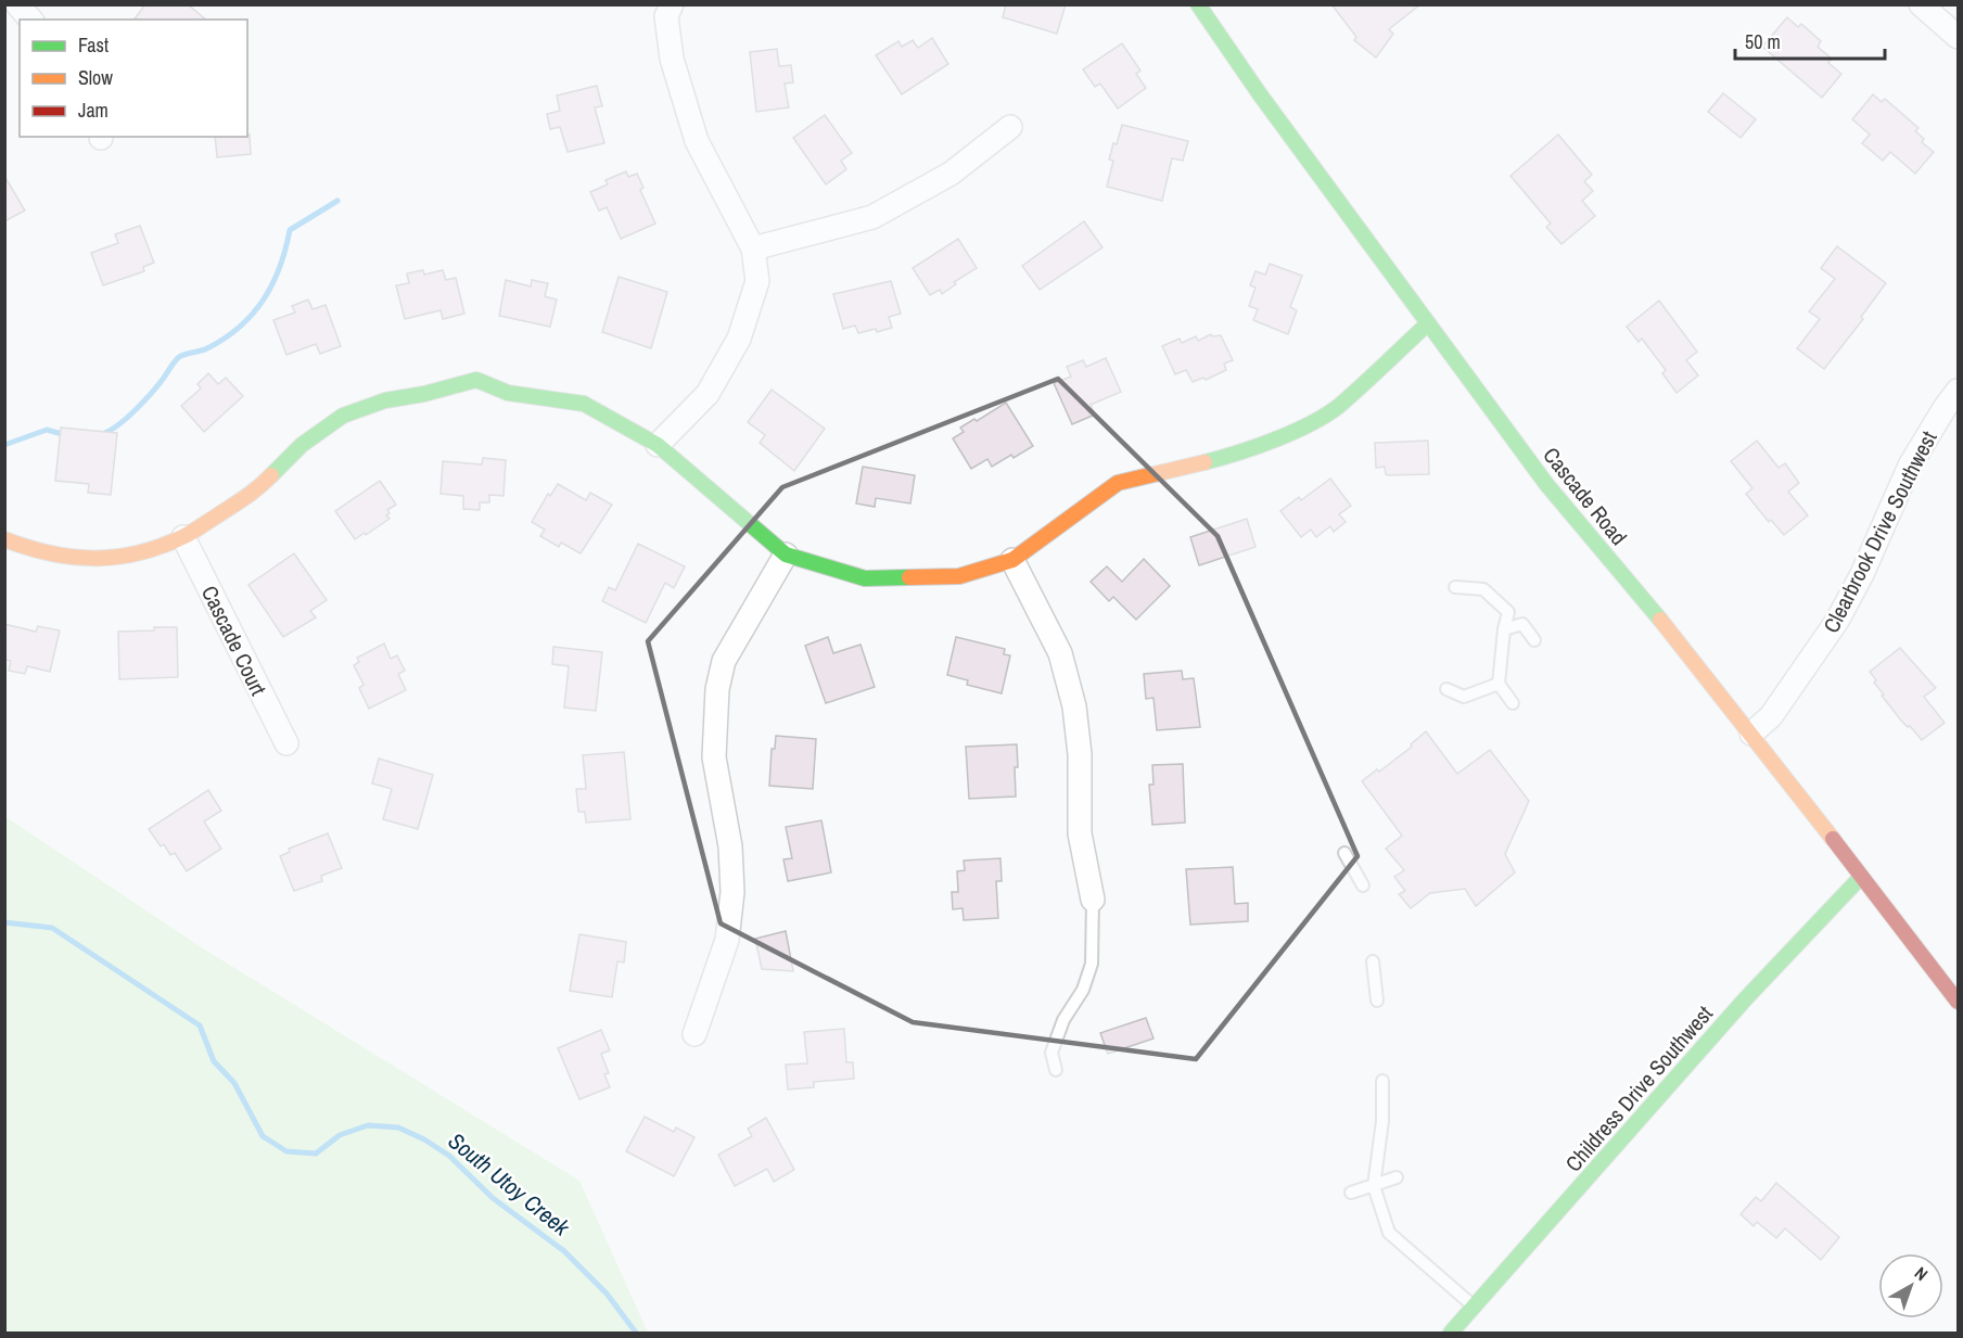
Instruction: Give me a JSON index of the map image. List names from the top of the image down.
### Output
{
  "streets": {
    "street": [
      "Cascade Road",
      "Clearbrook Drive Southwest",
      "Cascade Court",
      "Childress Drive Southwest"
    ]
  },
  "crossings": [
    ["Cascade Road", "Clearbrook Drive Southwest"],
    ["Cascade Road", "Childress Drive Southwest"]
  ],
  "water": ["South Utoy Creek"],
  "legend": ["Fast", "Slow", "Jam"],
  "scale_bar": "50 m",
  "north": "top right"
}
